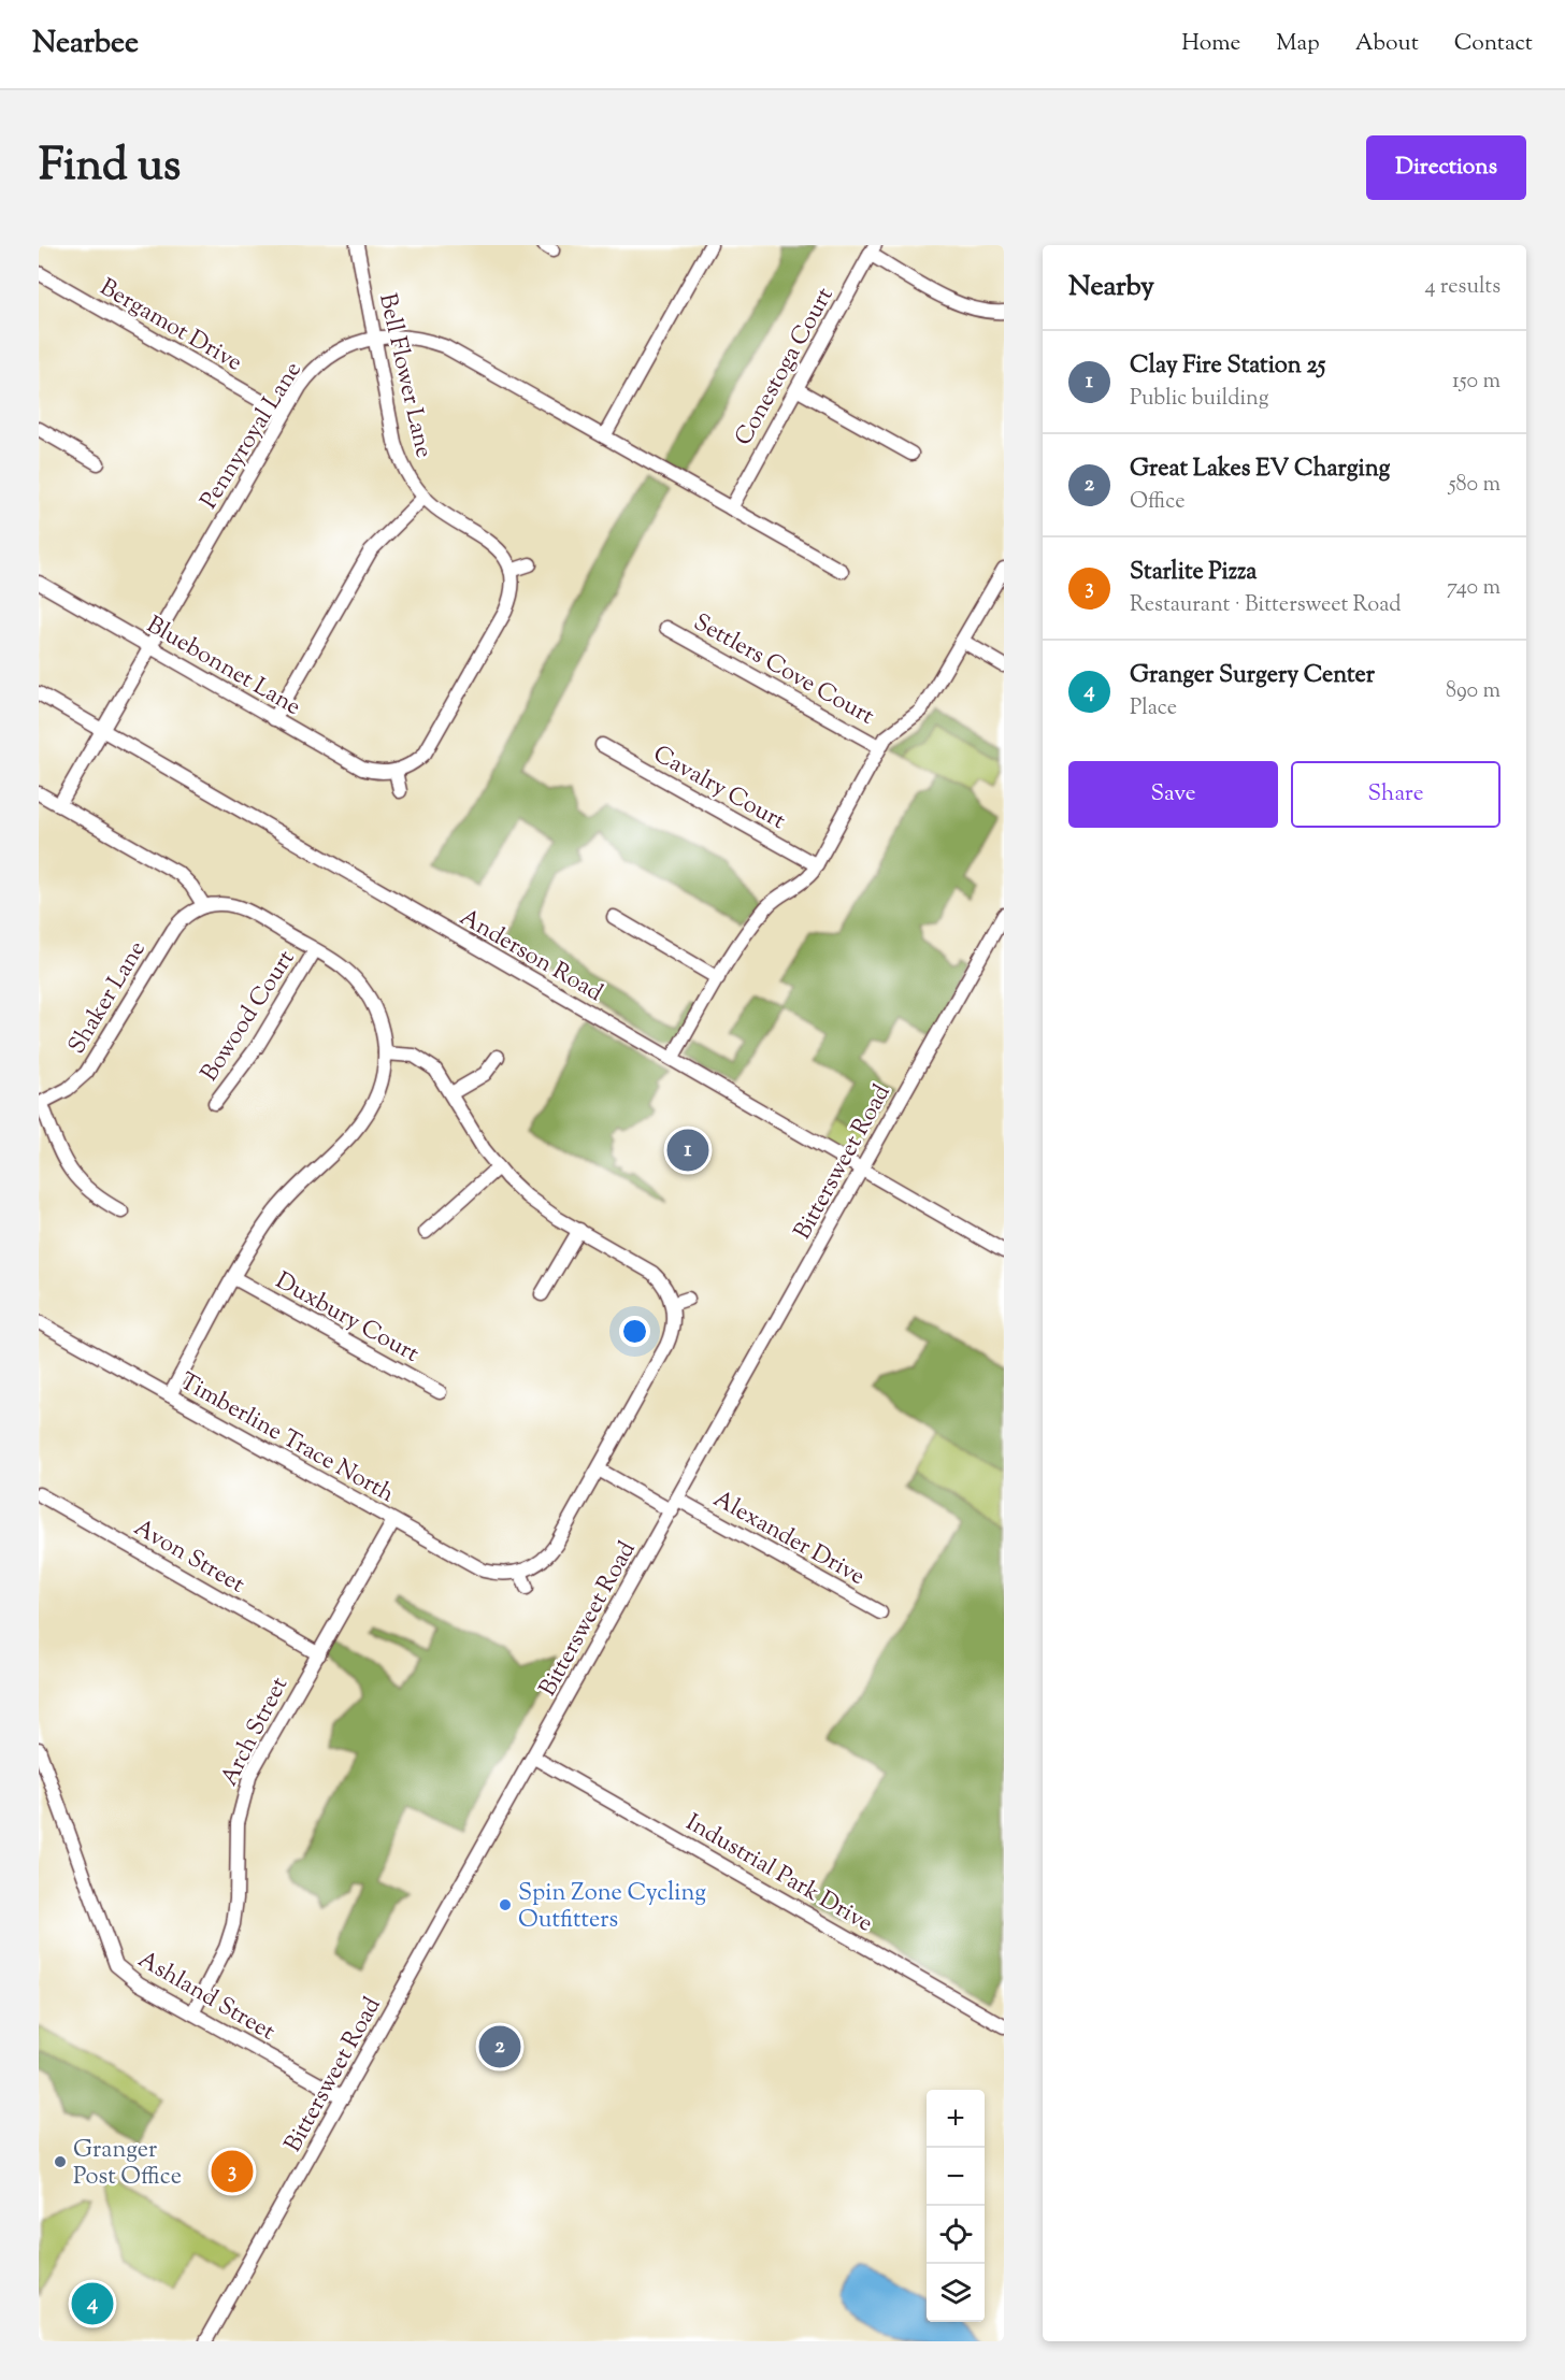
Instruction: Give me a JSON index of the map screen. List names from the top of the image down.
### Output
{
  "streets": {
    "street": [
      "Bergamot Drive",
      "Conestoga Court",
      "Bell Flower Lane",
      "Pennyroyal Lane",
      "Bluebonnet Lane",
      "Settlers Cove Court",
      "Cavalry Court",
      "Anderson Road",
      "Shaker Lane",
      "Bowood Court",
      "Bittersweet Road",
      "Duxbury Court",
      "Timberline Trace North",
      "Alexander Drive",
      "Avon Street",
      "Arch Street",
      "Industrial Park Drive",
      "Ashland Street"
    ]
  },
  "crossings": [
    ["Bergamot Drive", "Pennyroyal Lane"],
    ["Conestoga Court", "Pennyroyal Lane"],
    ["Bell Flower Lane", "Pennyroyal Lane"],
    ["Pennyroyal Lane", "Bluebonnet Lane"],
    ["Pennyroyal Lane", "Anderson Road"],
    ["Anderson Road", "Bittersweet Road"],
    ["Bittersweet Road", "Alexander Drive"],
    ["Bittersweet Road", "Industrial Park Drive"],
    ["Bittersweet Road", "Ashland Street"],
    ["Timberline Trace North", "Arch Street"],
    ["Avon Street", "Arch Street"],
    ["Arch Street", "Ashland Street"]
  ],
  "places": ["Spin Zone Cycling Outfitters", "Granger Post Office"],
  "page": {
    "header": "Nearbee",
    "nav": [
      "Home",
      "Map",
      "About",
      "Contact"
    ],
    "title": "Find us",
    "buttons": [
      "Directions",
      ["Save", "Share"]
    ],
    "heading": ["Nearby", "4 results"],
    "list": [
      {
        "mark": "1",
        "name": "Clay Fire Station 25",
        "note": "Public building",
        "value": "150 m"
      },
      {
        "mark": "2",
        "name": "Great Lakes EV Charging",
        "note": "Office",
        "value": "580 m"
      },
      {
        "mark": "3",
        "name": "Starlite Pizza",
        "note": "Restaurant · Bittersweet Road",
        "value": "740 m"
      },
      {
        "mark": "4",
        "name": "Granger Surgery Center",
        "note": "Place",
        "value": "890 m"
      }
    ],
    "pins": [
      "1",
      "2",
      "3",
      "4"
    ],
    "map_buttons": ["+", "−"]
  }
}
